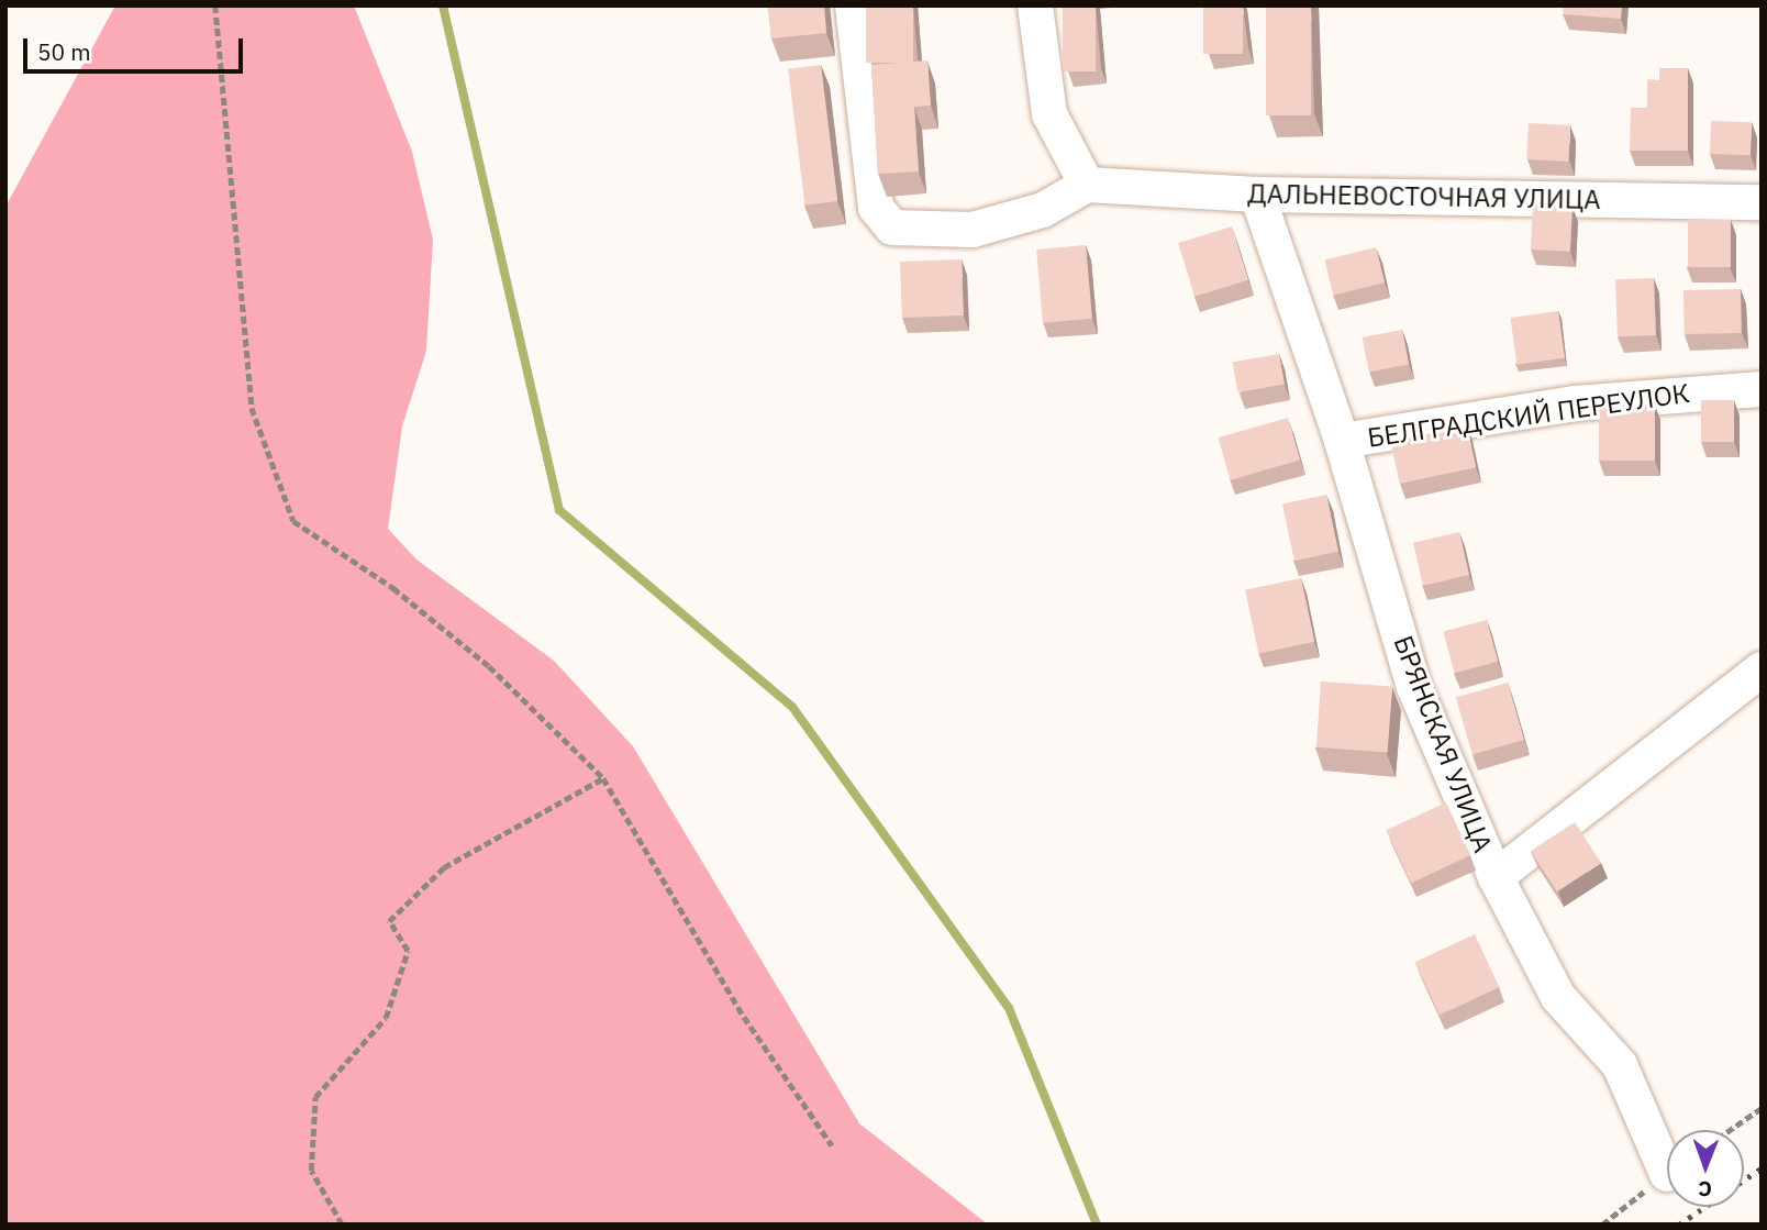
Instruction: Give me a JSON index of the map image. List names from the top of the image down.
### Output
{
  "streets": {
    "street": ["ДАЛЬНЕВОСТОЧНАЯ УЛИЦА", "БЕЛГРАДСКИЙ ПЕРЕУЛОК", "БРЯНСКАЯ УЛИЦА"]
  },
  "crossings": [
    ["ДАЛЬНЕВОСТОЧНАЯ УЛИЦА", "БРЯНСКАЯ УЛИЦА"],
    ["БЕЛГРАДСКИЙ ПЕРЕУЛОК", "БРЯНСКАЯ УЛИЦА"]
  ],
  "scale_bar": "50 m",
  "north": "bottom"
}
